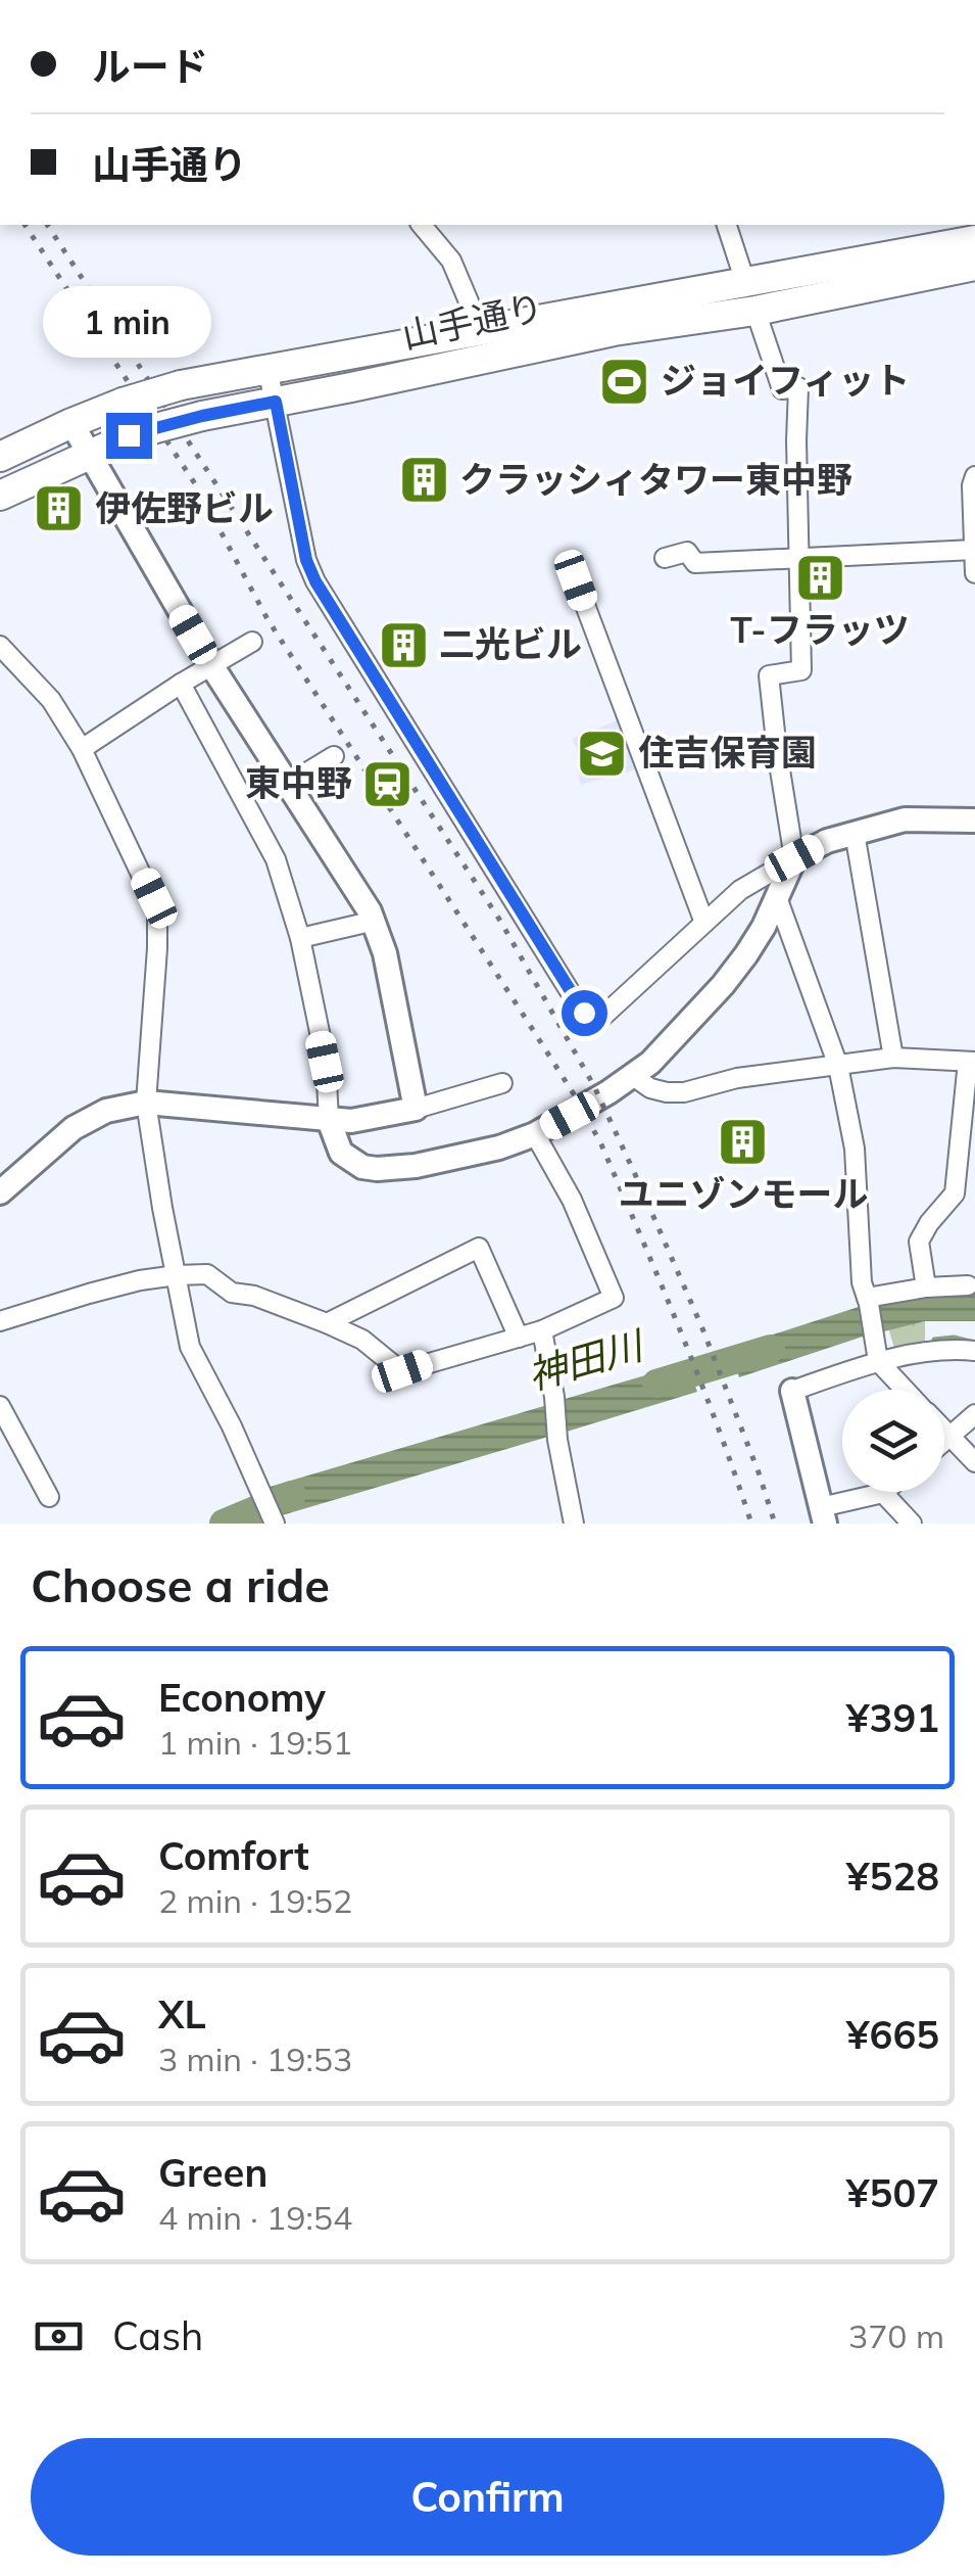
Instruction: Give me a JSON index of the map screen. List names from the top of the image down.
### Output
{
  "streets": {
    "main road": ["山手通り"]
  },
  "water": ["神田川"],
  "places": {
    "sports": ["ジョイフィット"],
    "building": [
      "クラッシィタワー東中野",
      "伊佐野ビル",
      "T-フラッツ",
      "二光ビル",
      "ユニゾンモール"
    ],
    "school or university": ["住吉保育園"],
    "station": ["東中野"]
  },
  "page": {
    "banner": ["ルード", "山手通り"],
    "bubble": "1 min",
    "heading": "Choose a ride",
    "list": [
      {
        "name": "Economy",
        "note": "1 min · 19:51",
        "value": "¥391"
      },
      {
        "name": "Comfort",
        "note": "2 min · 19:52",
        "value": "¥528"
      },
      {
        "name": "XL",
        "note": "3 min · 19:53",
        "value": "¥665"
      },
      {
        "name": "Green",
        "note": "4 min · 19:54",
        "value": "¥507"
      }
    ],
    "pay": ["Cash", "370 m"],
    "buttons": "Confirm"
  }
}
